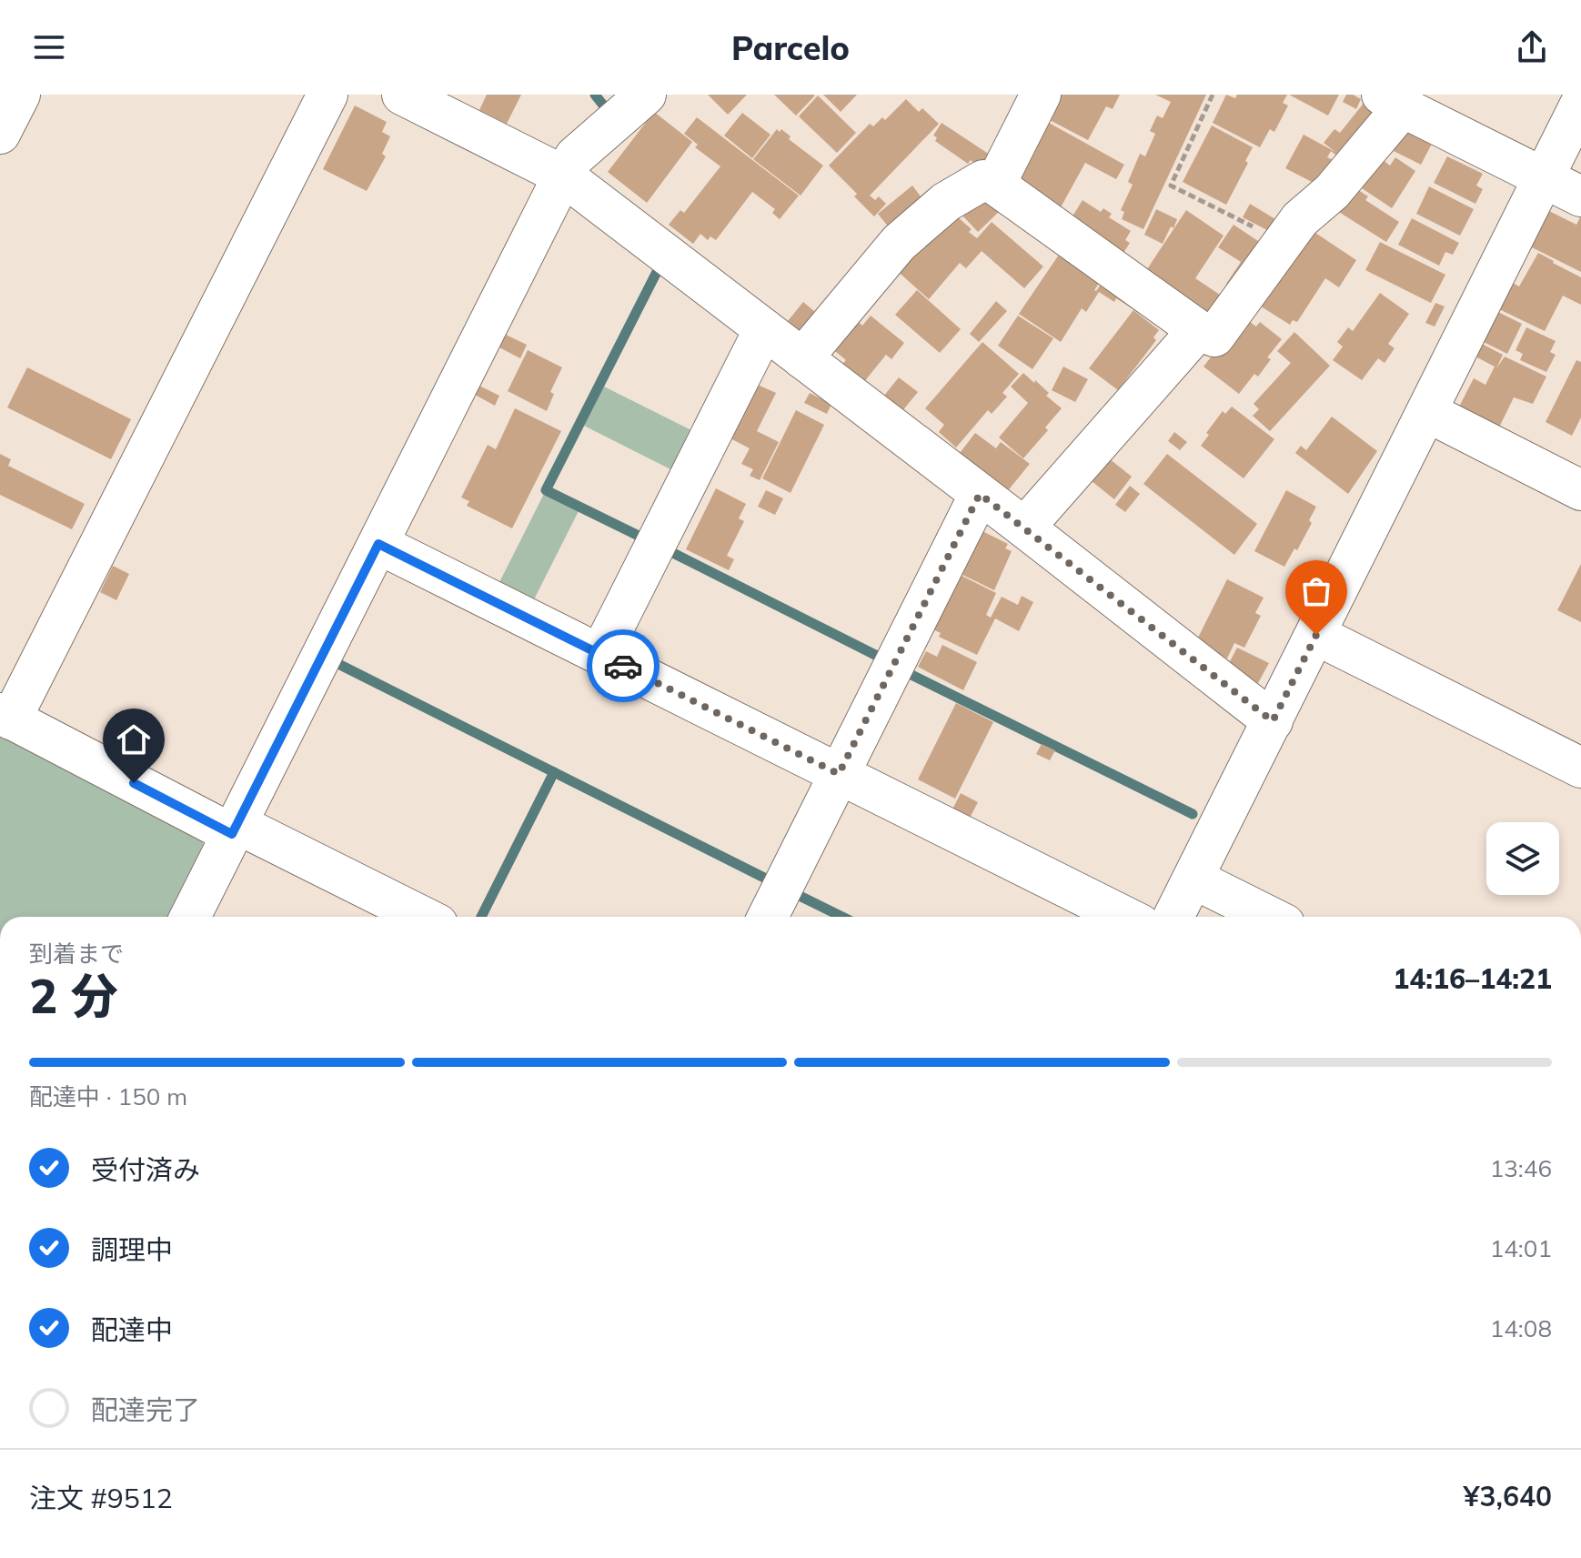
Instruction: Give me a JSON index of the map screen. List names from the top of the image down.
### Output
{
  "page": {
    "header": "Parcelo",
    "heading": ["2 分", "到着まで", "14:16–14:21"],
    "panel": ["注文 #9512", "¥3,640"],
    "bar": "配達中 · 150 m",
    "list": [
      ["受付済み", "13:46"],
      ["調理中", "14:01"],
      ["配達中", "14:08"],
      "配達完了"
    ]
  }
}
